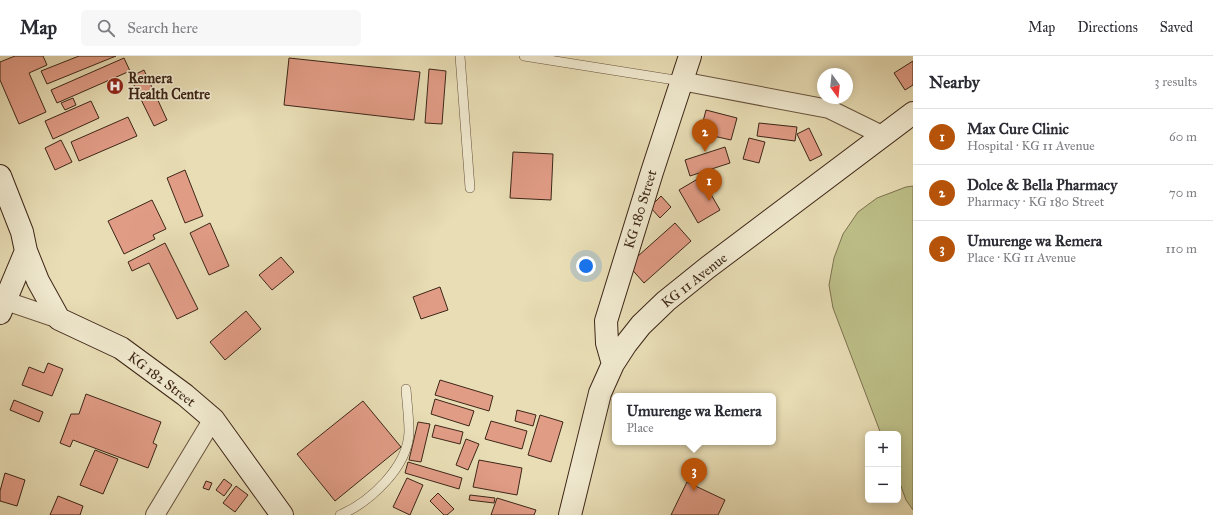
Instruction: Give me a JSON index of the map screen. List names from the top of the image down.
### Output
{
  "streets": {
    "street": ["KG 180 Street", "KG 11 Avenue", "KG 182 Street"]
  },
  "crossings": [
    ["KG 180 Street", "KG 11 Avenue"]
  ],
  "places": {
    "hospital": ["Remera Health Centre"]
  },
  "north": "bottom",
  "page": {
    "header": "Map",
    "search": "Search here",
    "nav": ["Map", "Directions", "Saved"],
    "heading": ["Nearby", "3 results"],
    "list": [
      {
        "mark": "1",
        "name": "Max Cure Clinic",
        "note": "Hospital · KG 11 Avenue",
        "value": "60 m"
      },
      {
        "mark": "2",
        "name": "Dolce & Bella Pharmacy",
        "note": "Pharmacy · KG 180 Street",
        "value": "70 m"
      },
      {
        "mark": "3",
        "name": "Umurenge wa Remera",
        "note": "Place · KG 11 Avenue",
        "value": "110 m"
      }
    ],
    "pins": ["2", "1", "3"],
    "popup": ["Umurenge wa Remera", "Place"],
    "map_buttons": ["+", "−"]
  }
}
